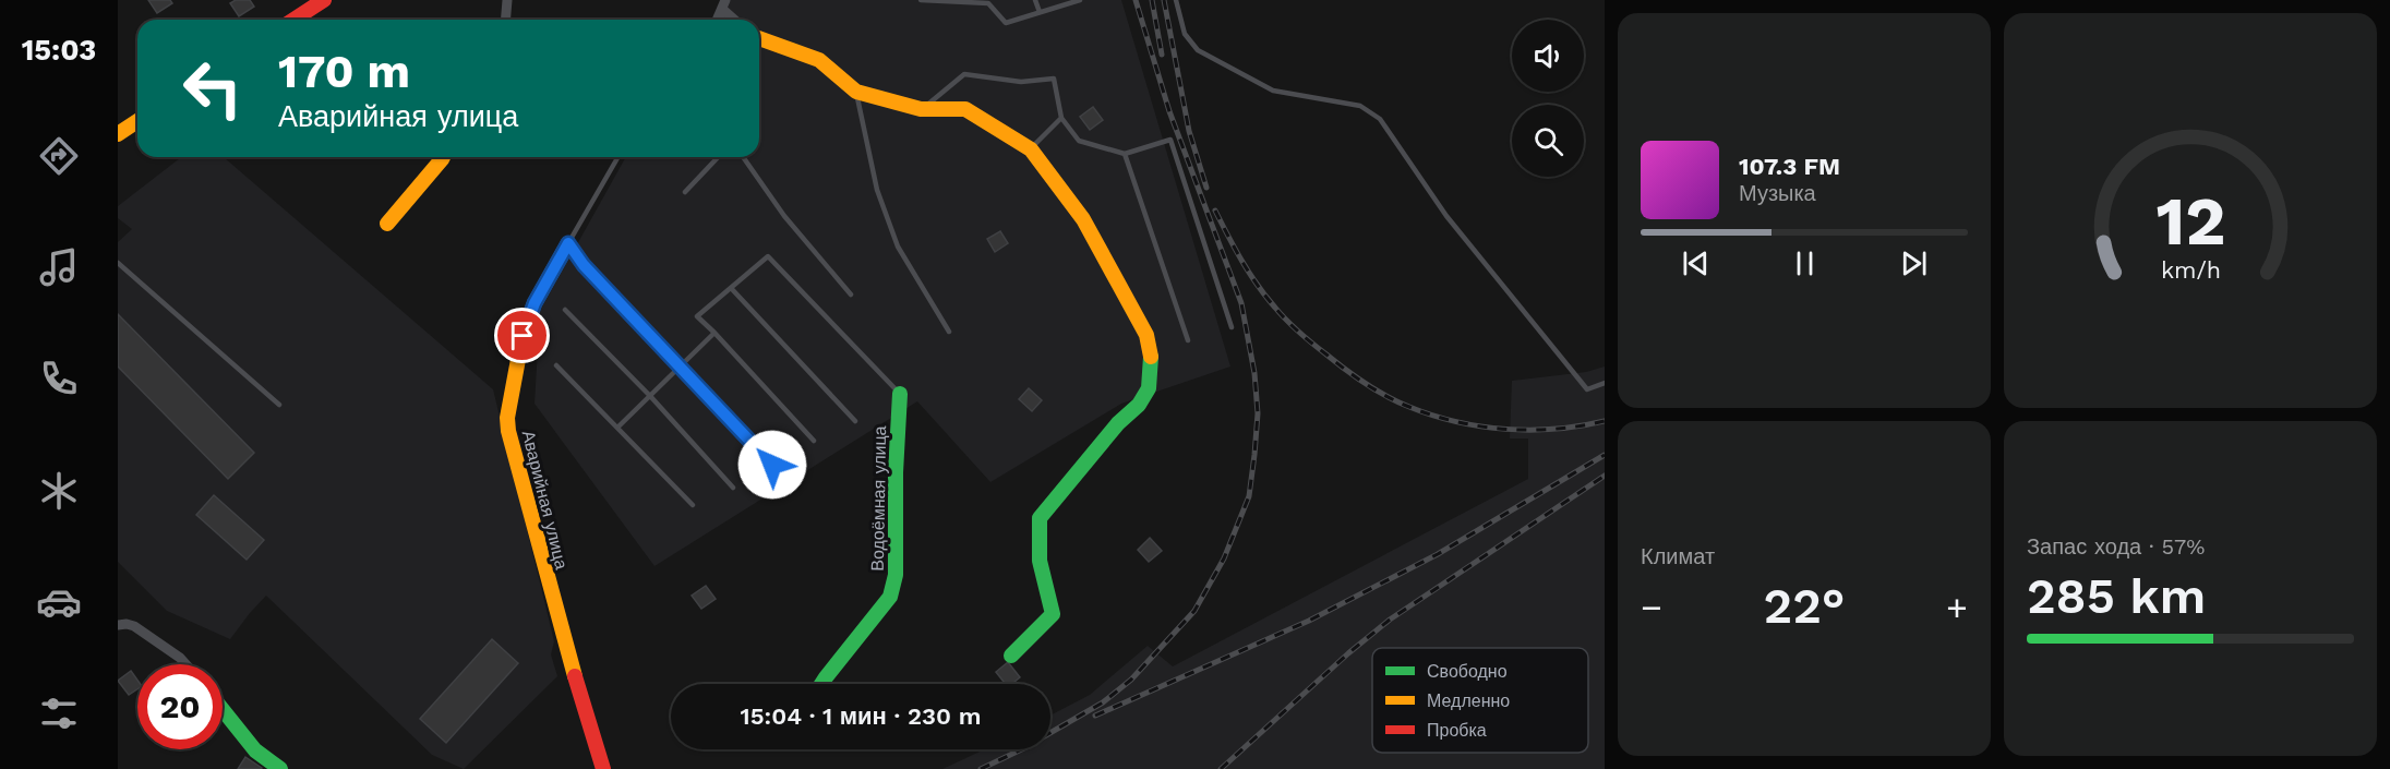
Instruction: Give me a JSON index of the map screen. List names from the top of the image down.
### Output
{
  "streets": {
    "street": ["Водоёмная улица", "Аварийная улица"]
  },
  "legend": ["Свободно", "Медленно", "Пробка"],
  "page": {
    "tabs": "15:03",
    "turn": ["170 m", "Аварийная улица"],
    "song": ["107.3 FM", "Музыка"],
    "tile": [
      "Климат",
      ["Запас хода · 57%", "285 km"]
    ],
    "heat": ["−", "22°", "+"],
    "limit": "20",
    "trip": "15:04 · 1 мин · 230 m",
    "gauge": ["12", "km/h"]
  }
}
